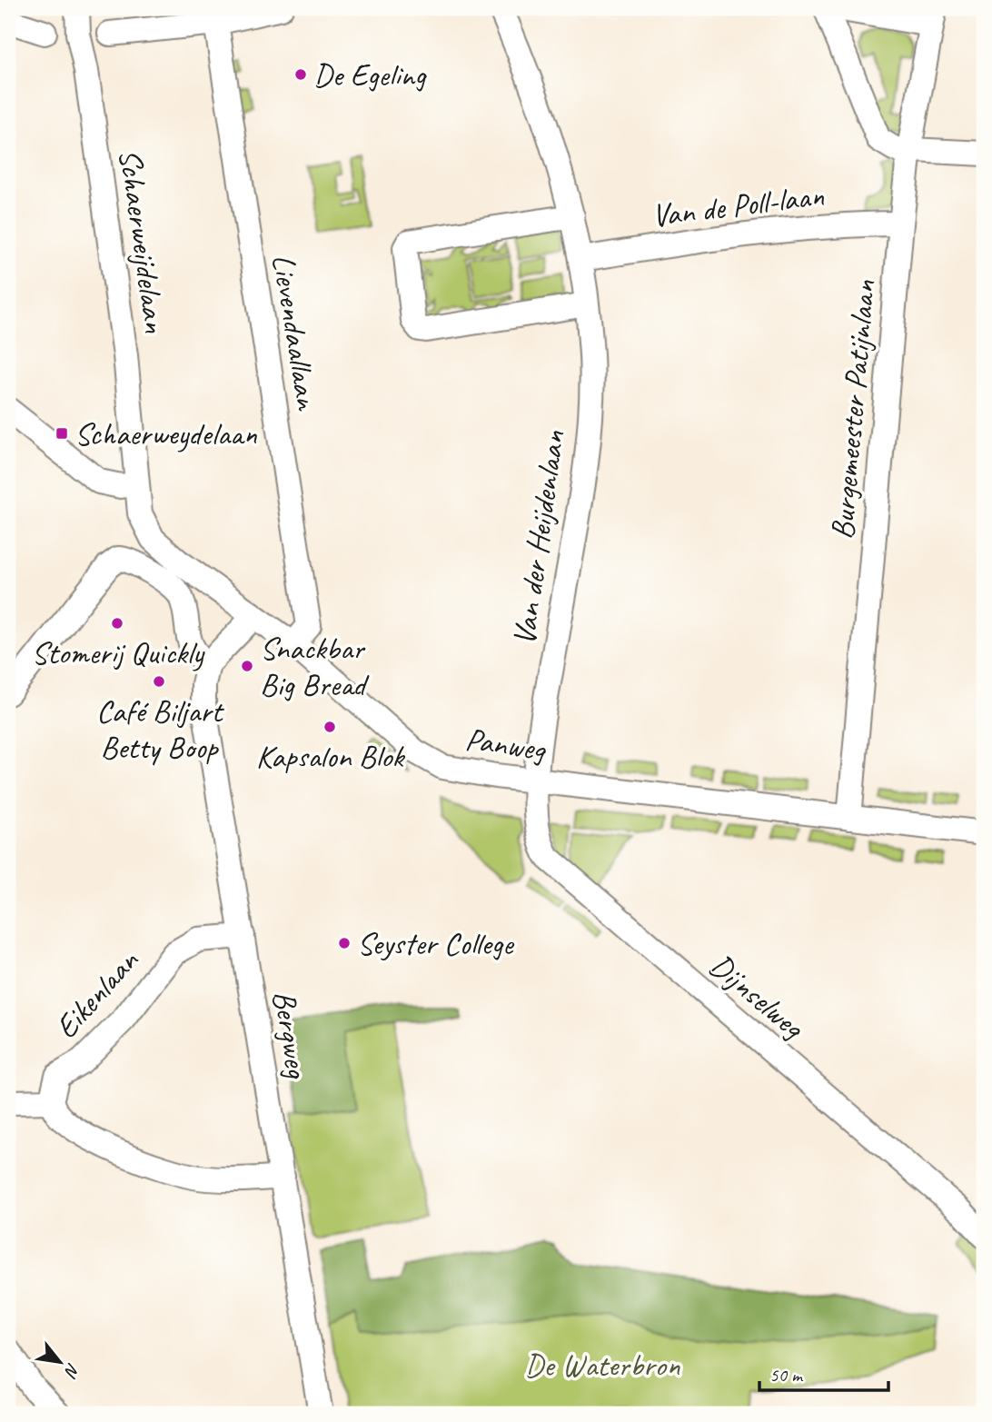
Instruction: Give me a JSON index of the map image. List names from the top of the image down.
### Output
{
  "streets": {
    "street": [
      "Van de Poll-laan",
      "Schaerweijdelaan",
      "Lievendaallaan",
      "Burgemeester Patijnlaan",
      "Van der Heijdenlaan",
      "Panweg",
      "Eikenlaan",
      "Dijnselweg",
      "Bergweg"
    ]
  },
  "crossings": [
    ["Van de Poll-laan", "Burgemeester Patijnlaan"],
    ["Van de Poll-laan", "Van der Heijdenlaan"],
    ["Schaerweijdelaan", "Panweg"],
    ["Lievendaallaan", "Panweg"],
    ["Burgemeester Patijnlaan", "Panweg"],
    ["Van der Heijdenlaan", "Panweg"],
    ["Van der Heijdenlaan", "Dijnselweg"],
    ["Panweg", "Dijnselweg"],
    ["Eikenlaan", "Bergweg"]
  ],
  "parks": ["De Waterbron"],
  "places": {
    "other": [
      "De Egeling",
      "Stomerij Quickly",
      "Snackbar Big Bread",
      "Café Biljart Betty Boop",
      "Kapsalon Blok",
      "Seyster College"
    ],
    "transit": ["Schaerweydelaan"]
  },
  "scale_bar": "50 m",
  "north": "bottom right"
}
